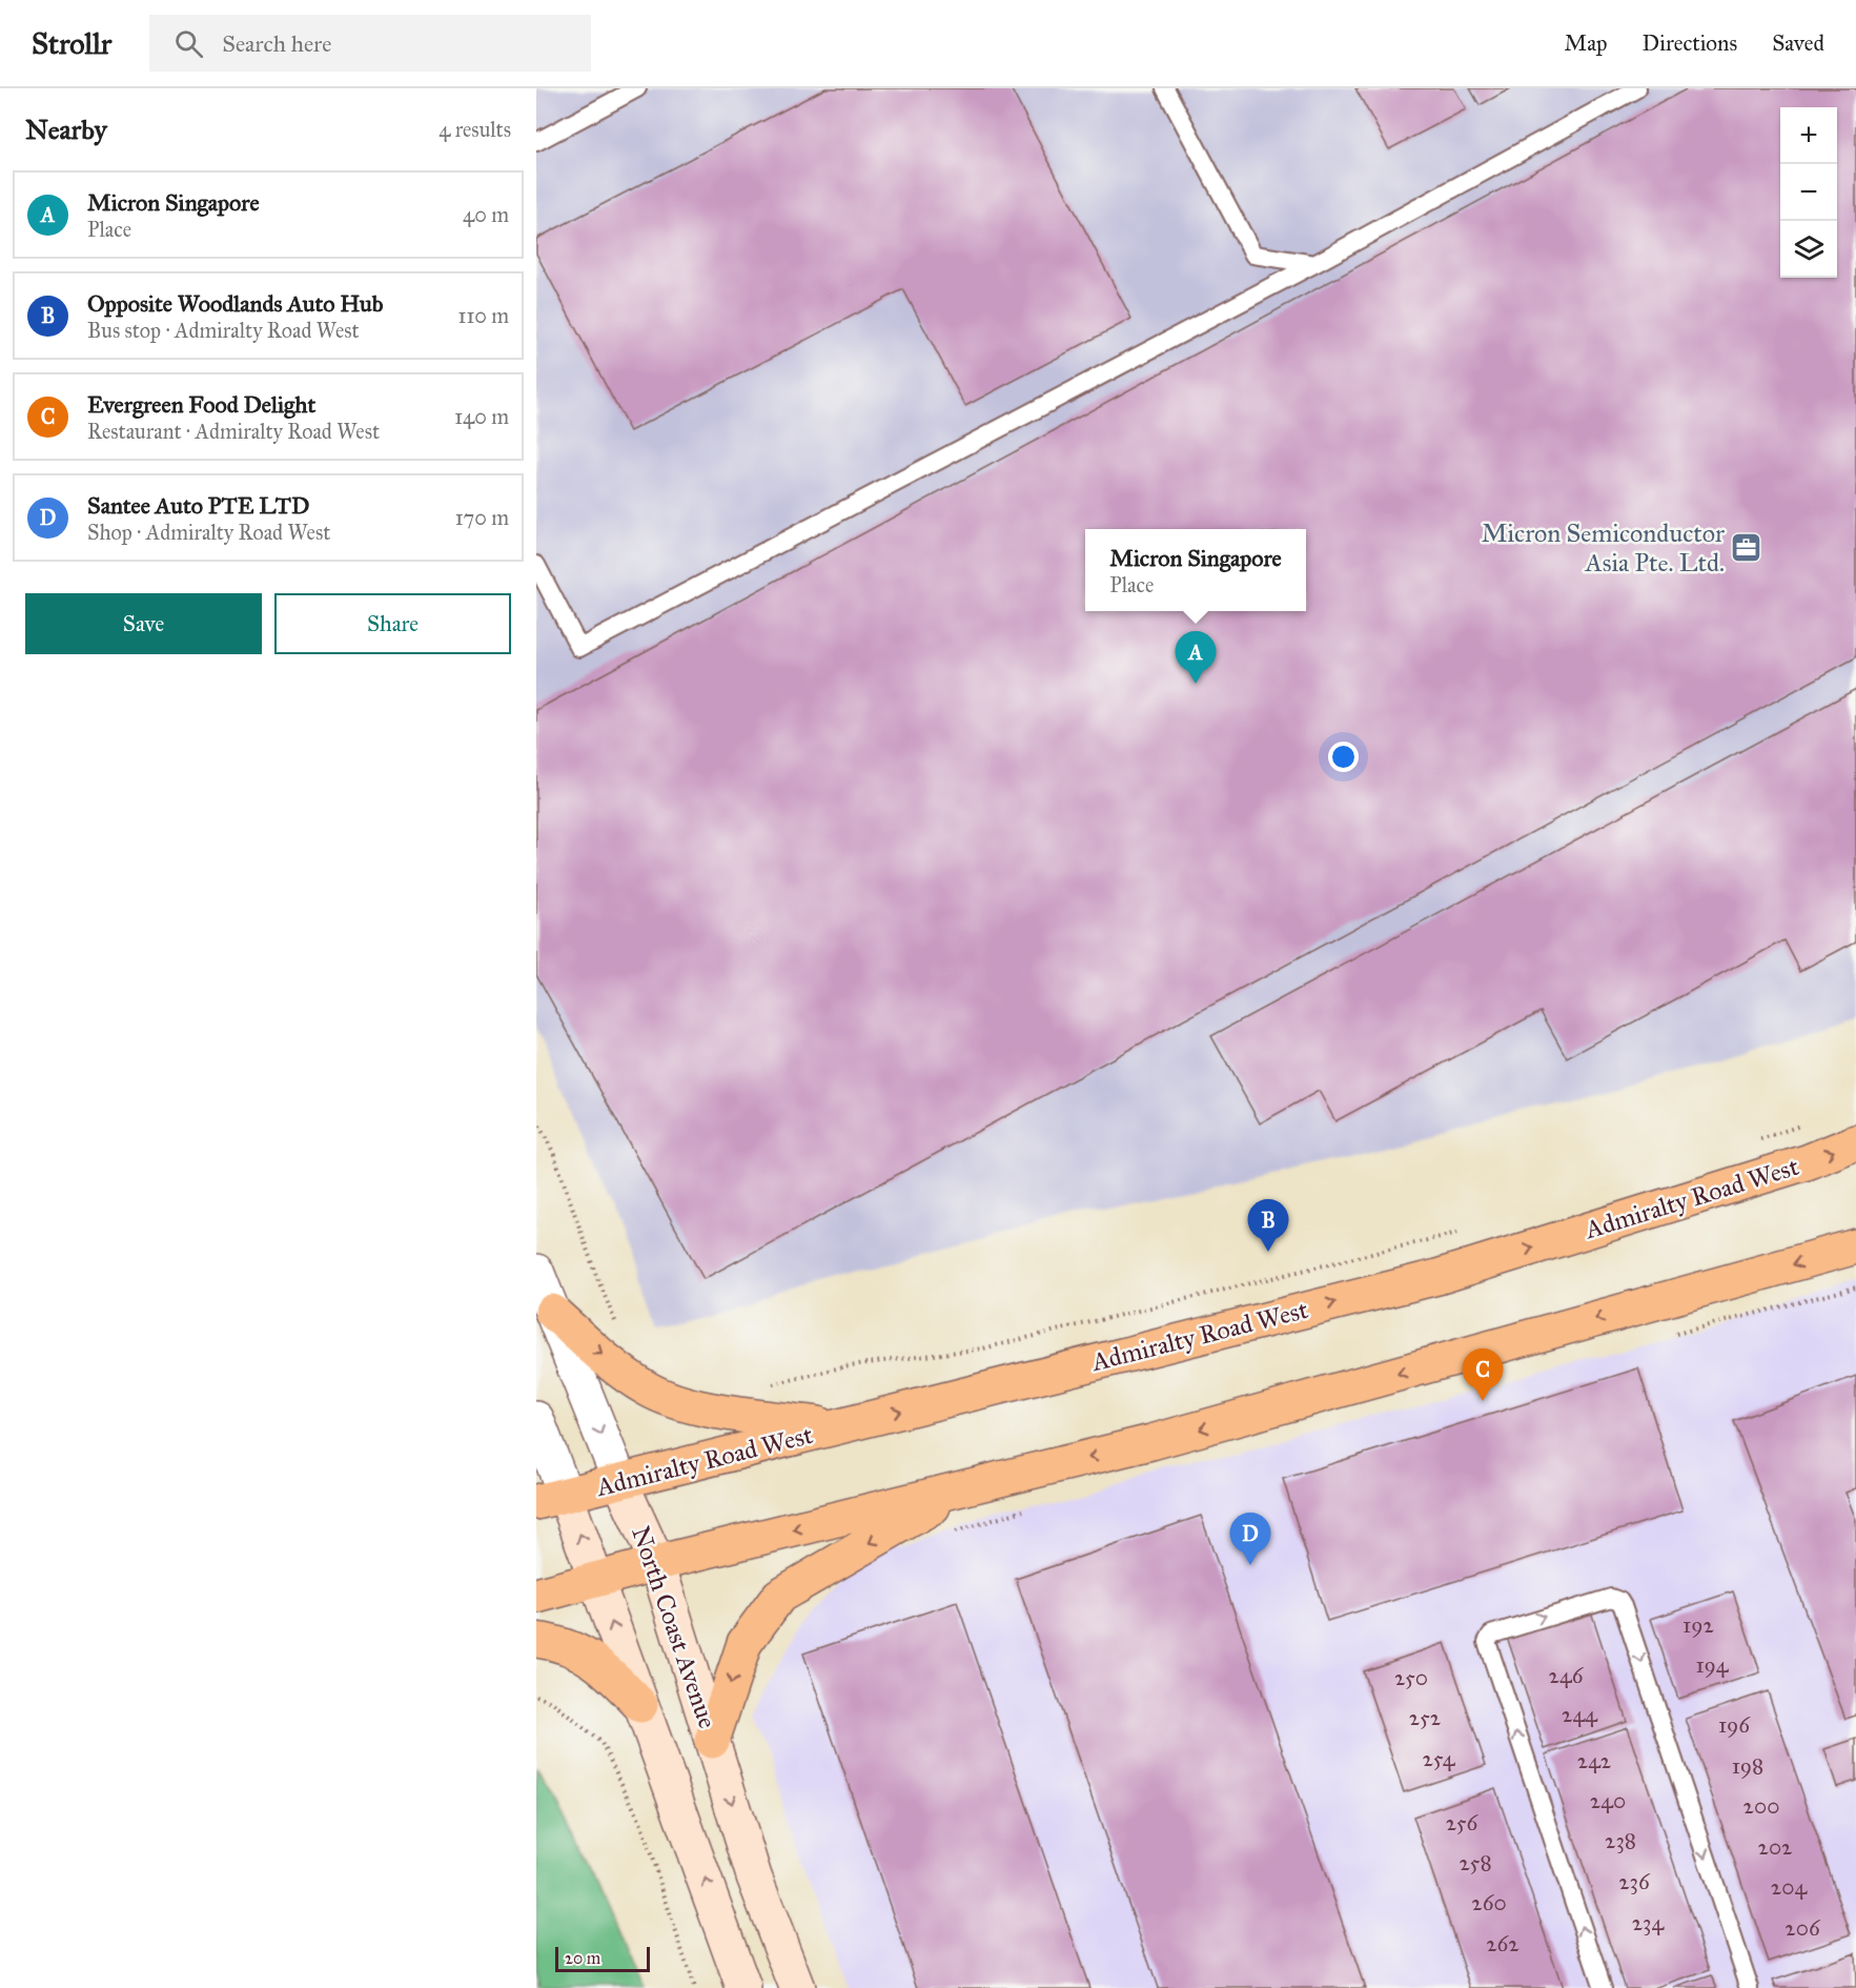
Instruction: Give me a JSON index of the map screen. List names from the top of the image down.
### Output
{
  "streets": {
    "main road": ["Admiralty Road West", "North Coast Avenue"]
  },
  "crossings": [
    ["Admiralty Road West", "North Coast Avenue"]
  ],
  "one_way": ["North Coast Avenue"],
  "places": {
    "office": ["Micron Semiconductor Asia Pte. Ltd."]
  },
  "house_numbers": [
    "192",
    "194",
    "246",
    "250",
    "244",
    "252",
    "196",
    "254",
    "242",
    "198",
    "240",
    "200",
    "256",
    "238",
    "202",
    "258",
    "236",
    "204",
    "260",
    "234",
    "206",
    "262"
  ],
  "scale_bar": "20 m",
  "page": {
    "header": "Strollr",
    "search": "Search here",
    "nav": ["Map", "Directions", "Saved"],
    "heading": ["Nearby", "4 results"],
    "map_buttons": ["+", "−"],
    "list": [
      {
        "mark": "A",
        "name": "Micron Singapore",
        "note": "Place",
        "value": "40 m"
      },
      {
        "mark": "B",
        "name": "Opposite Woodlands Auto Hub",
        "note": "Bus stop · Admiralty Road West",
        "value": "110 m"
      },
      {
        "mark": "C",
        "name": "Evergreen Food Delight",
        "note": "Restaurant · Admiralty Road West",
        "value": "140 m"
      },
      {
        "mark": "D",
        "name": "Santee Auto PTE LTD",
        "note": "Shop · Admiralty Road West",
        "value": "170 m"
      }
    ],
    "popup": ["Micron Singapore", "Place"],
    "buttons": ["Save", "Share"],
    "pins": [
      "A",
      "B",
      "C",
      "D"
    ],
    "scale": "20 m"
  }
}
